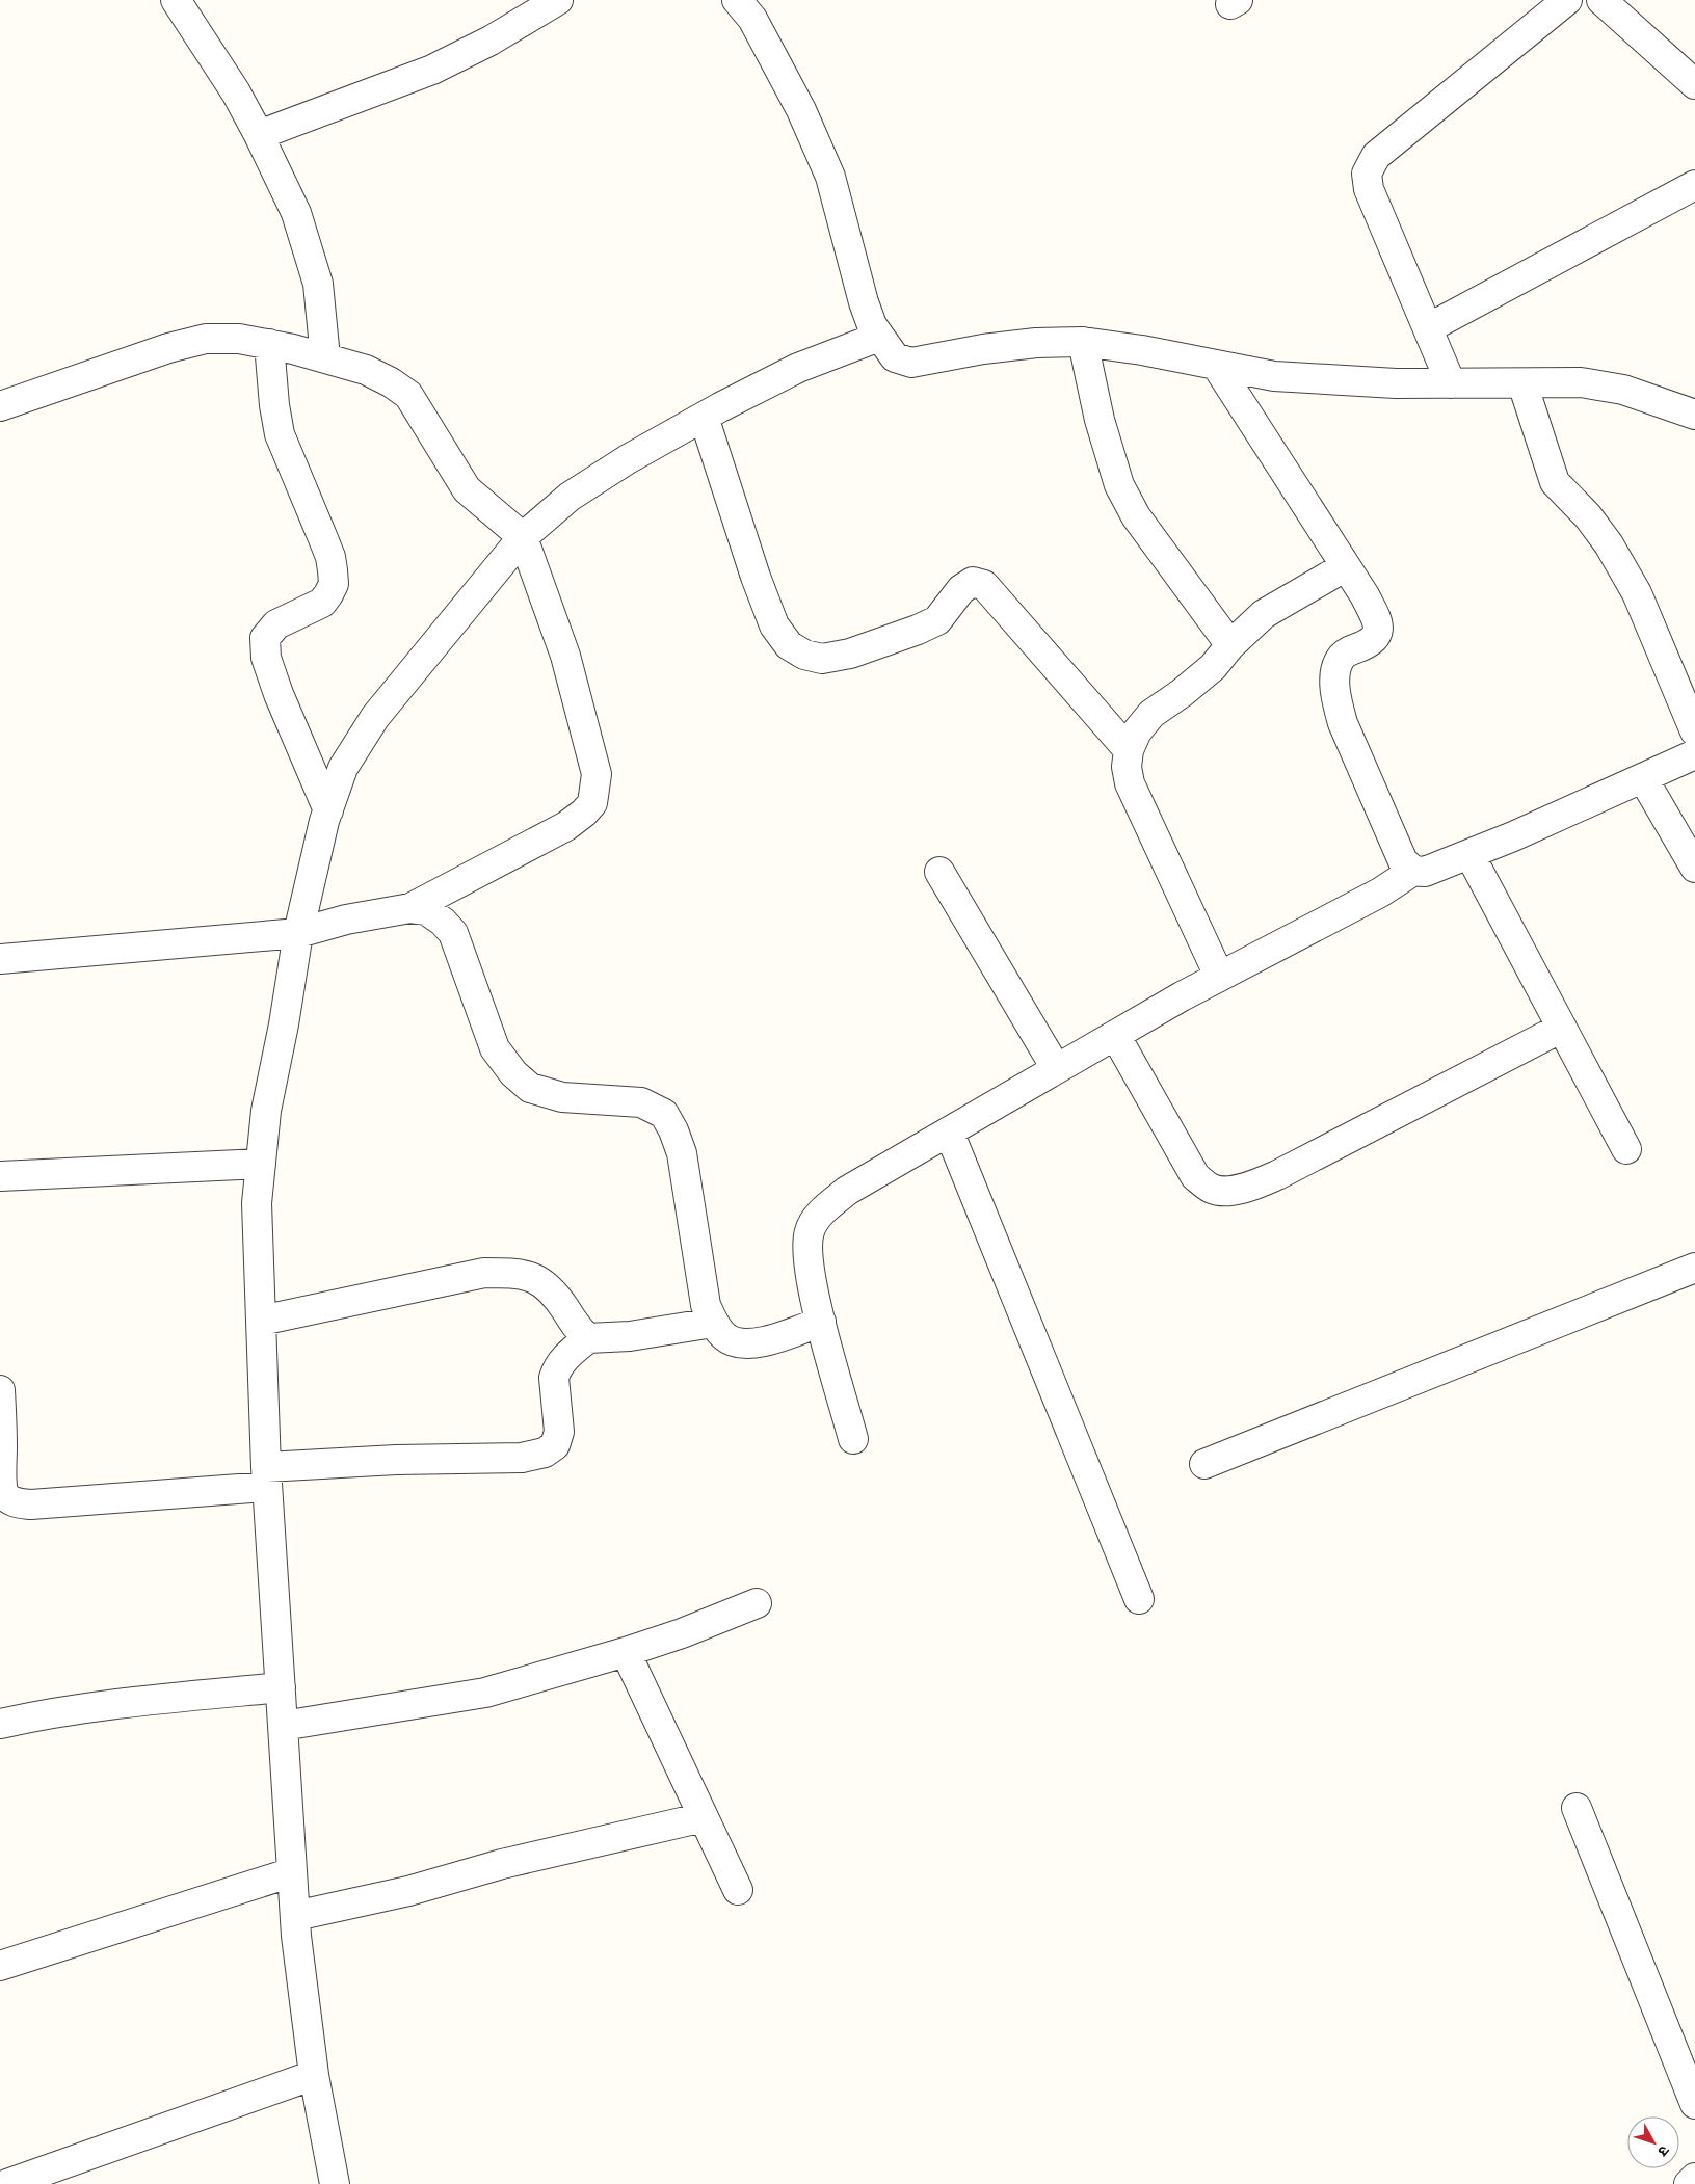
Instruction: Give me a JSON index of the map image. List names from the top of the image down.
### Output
{
  "north": "bottom right"
}
